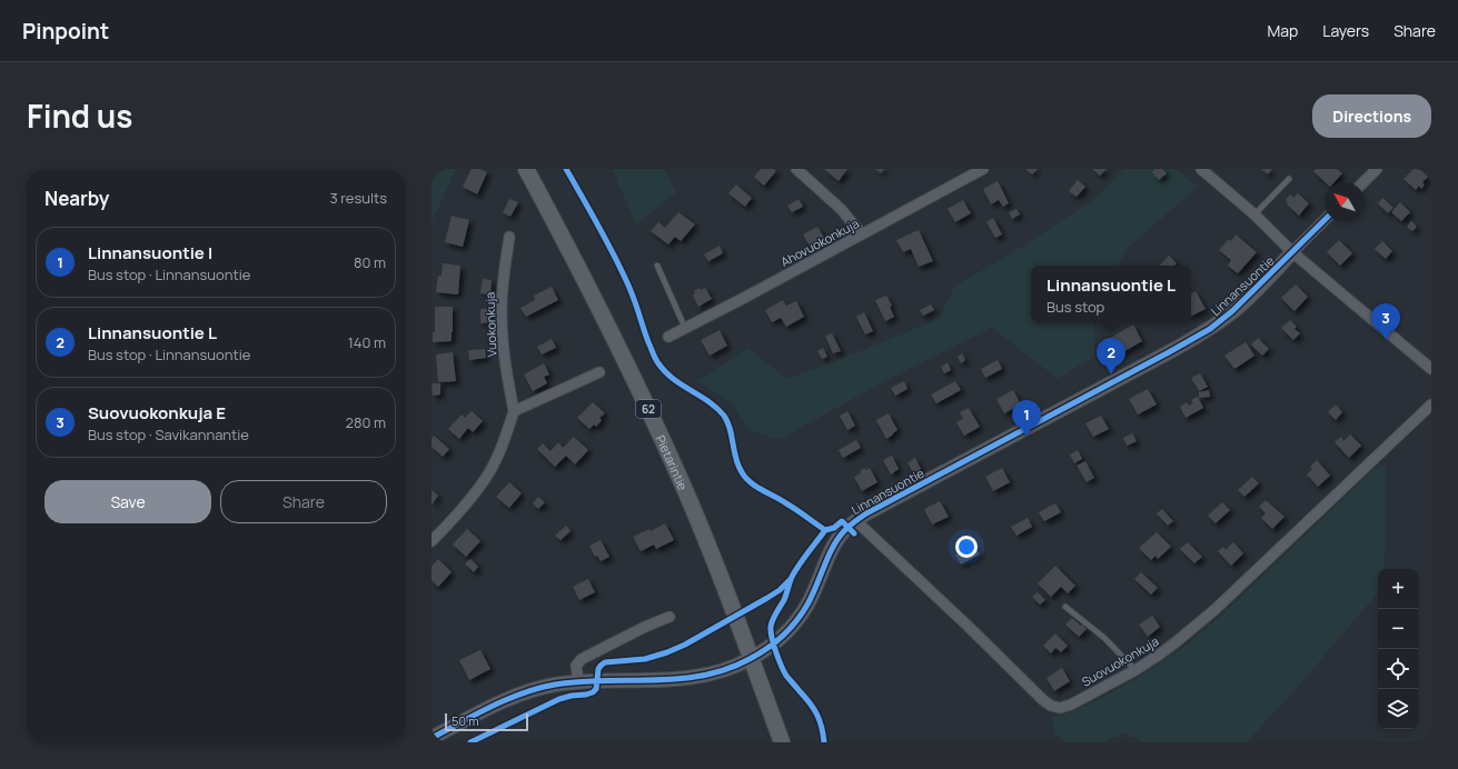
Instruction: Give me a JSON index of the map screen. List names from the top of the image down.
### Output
{
  "streets": {
    "main road": ["62", "Pietarintie"],
    "street": [
      "Ahovuokonkuja",
      "Linnansuontie",
      "Vuokonkuja",
      "Suovuokonkuja"
    ]
  },
  "crossings": [
    ["Linnansuontie", "Pietarintie"],
    ["Linnansuontie", "Suovuokonkuja"]
  ],
  "scale_bar": "50 m",
  "north": "top left",
  "page": {
    "header": "Pinpoint",
    "nav": ["Map", "Layers", "Share"],
    "title": "Find us",
    "buttons": [
      "Directions",
      ["Save", "Share"]
    ],
    "heading": ["Nearby", "3 results"],
    "list": [
      {
        "mark": "1",
        "name": "Linnansuontie I",
        "note": "Bus stop · Linnansuontie",
        "value": "80 m"
      },
      {
        "mark": "2",
        "name": "Linnansuontie L",
        "note": "Bus stop · Linnansuontie",
        "value": "140 m"
      },
      {
        "mark": "3",
        "name": "Suovuokonkuja E",
        "note": "Bus stop · Savikannantie",
        "value": "280 m"
      }
    ],
    "popup": ["Linnansuontie L", "Bus stop"],
    "pins": ["3", "2", "1"],
    "map_buttons": ["+", "−"],
    "scale": "50 m"
  }
}
